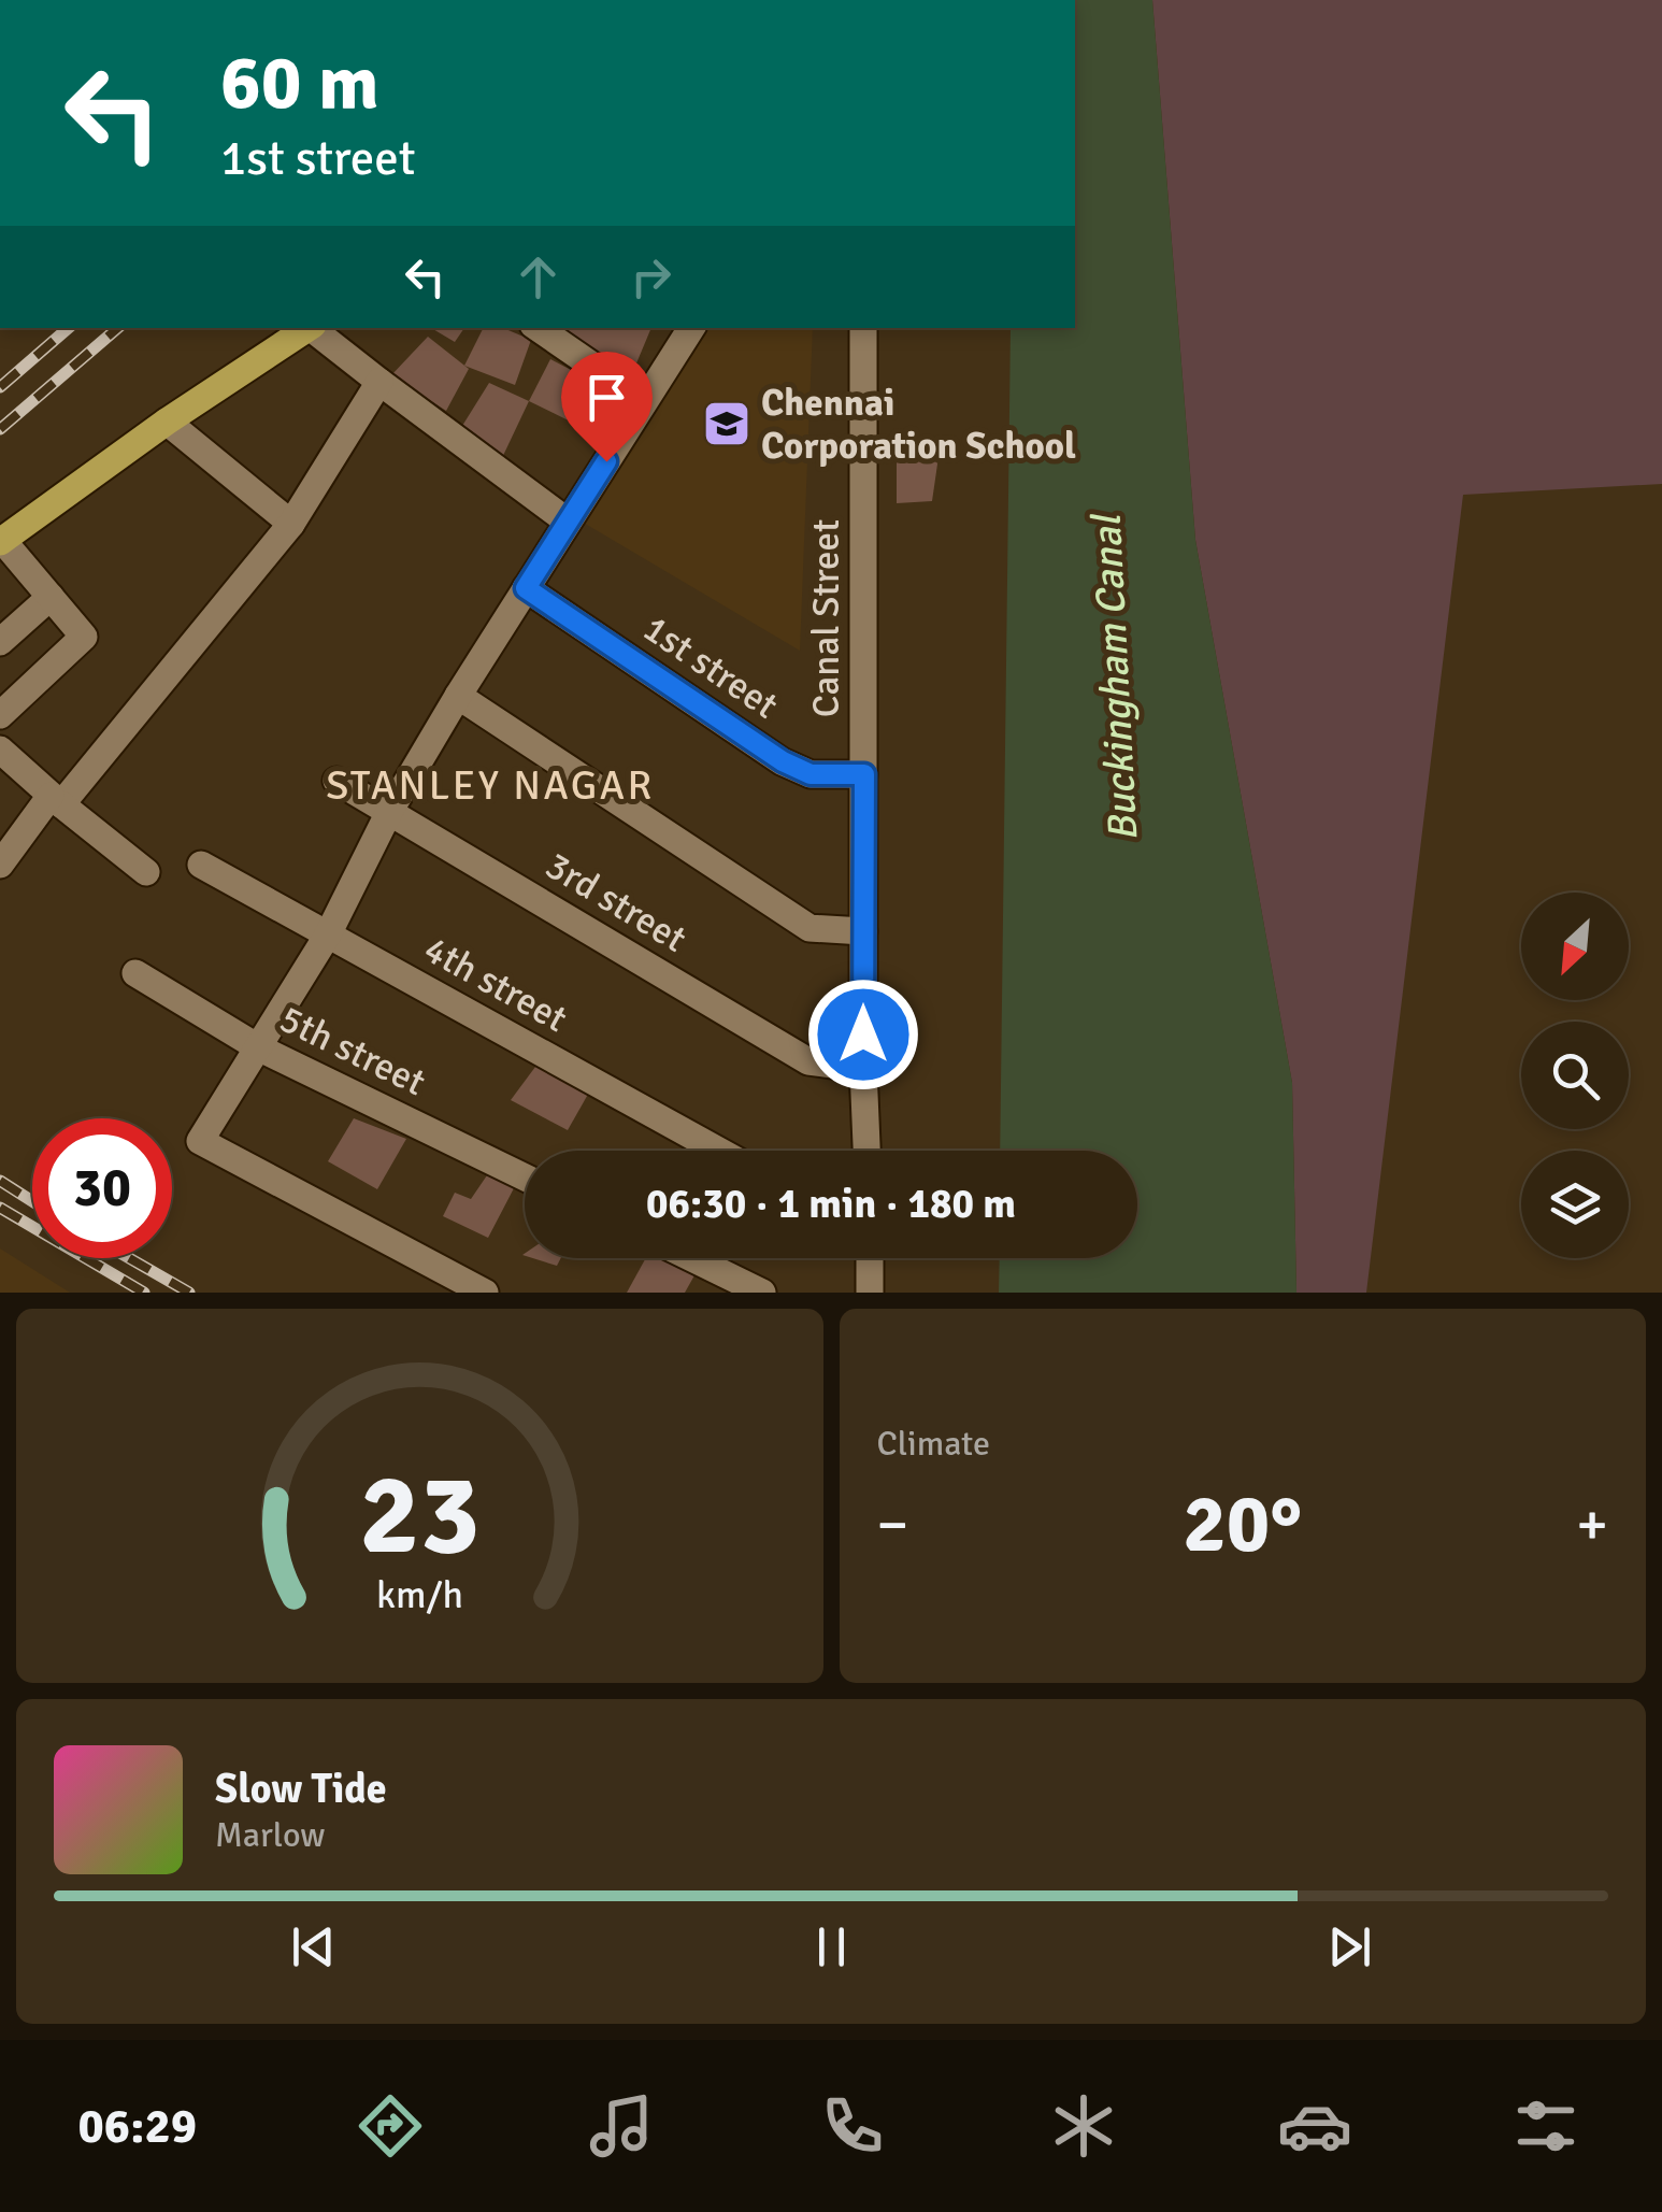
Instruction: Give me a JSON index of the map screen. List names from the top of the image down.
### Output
{
  "streets": {
    "street": [
      "Canal Street",
      "1st street",
      "3rd street",
      "4th street",
      "5th street"
    ]
  },
  "crossings": [
    ["Canal Street", "1st street"],
    ["Canal Street", "3rd street"]
  ],
  "districts": ["STANLEY NAGAR"],
  "water": ["Buckingham Canal"],
  "places": {
    "school or university": ["Chennai Corporation School"]
  },
  "north": "bottom left",
  "page": {
    "turn": ["60 m", "1st street"],
    "limit": "30",
    "trip": "06:30 · 1 min · 180 m",
    "tile": "Climate",
    "heat": ["−", "20°", "+"],
    "song": ["Slow Tide", "Marlow"],
    "tabs": "06:29",
    "gauge": ["23", "km/h"]
  }
}
